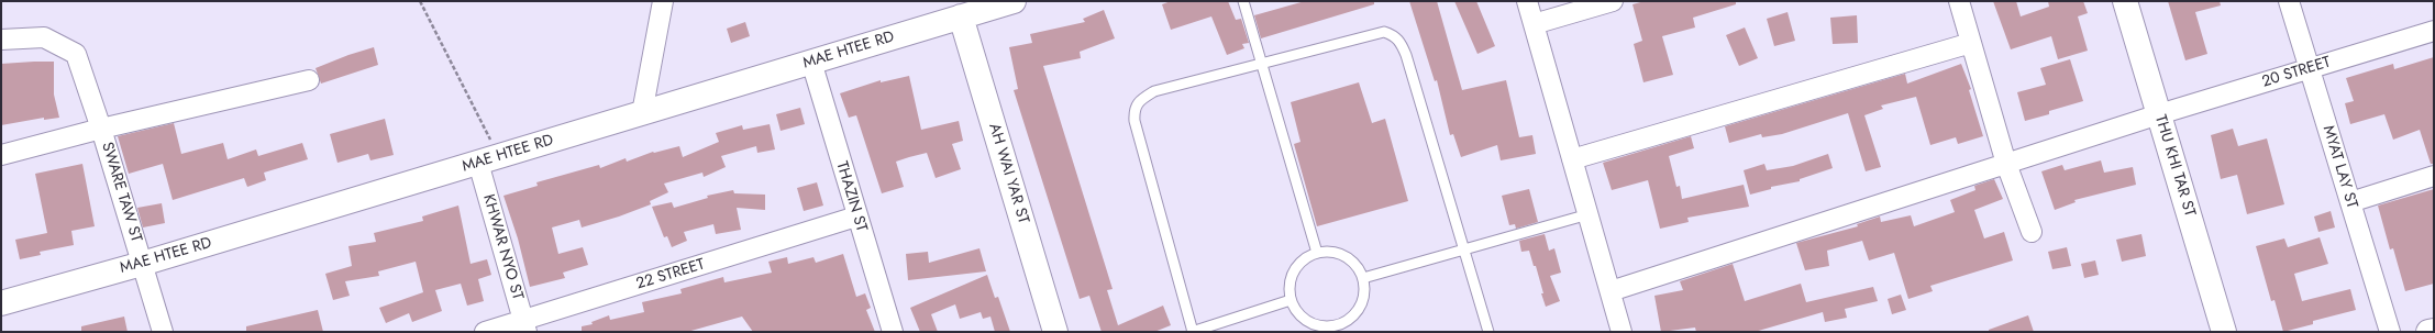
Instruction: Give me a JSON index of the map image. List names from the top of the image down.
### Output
{
  "streets": {
    "street": [
      "MAE HTEE RD",
      "20 STREET",
      "THU KHI TAR ST",
      "MYAT LAY ST",
      "AH WAI YAR ST",
      "SWARE TAW ST",
      "THAZIN ST",
      "KHWAR NYO ST",
      "22 STREET"
    ]
  },
  "crossings": [
    ["MAE HTEE RD", "AH WAI YAR ST"],
    ["MAE HTEE RD", "SWARE TAW ST"],
    ["MAE HTEE RD", "THAZIN ST"],
    ["MAE HTEE RD", "KHWAR NYO ST"],
    ["20 STREET", "THU KHI TAR ST"],
    ["20 STREET", "MYAT LAY ST"],
    ["THAZIN ST", "22 STREET"],
    ["KHWAR NYO ST", "22 STREET"]
  ]
}
